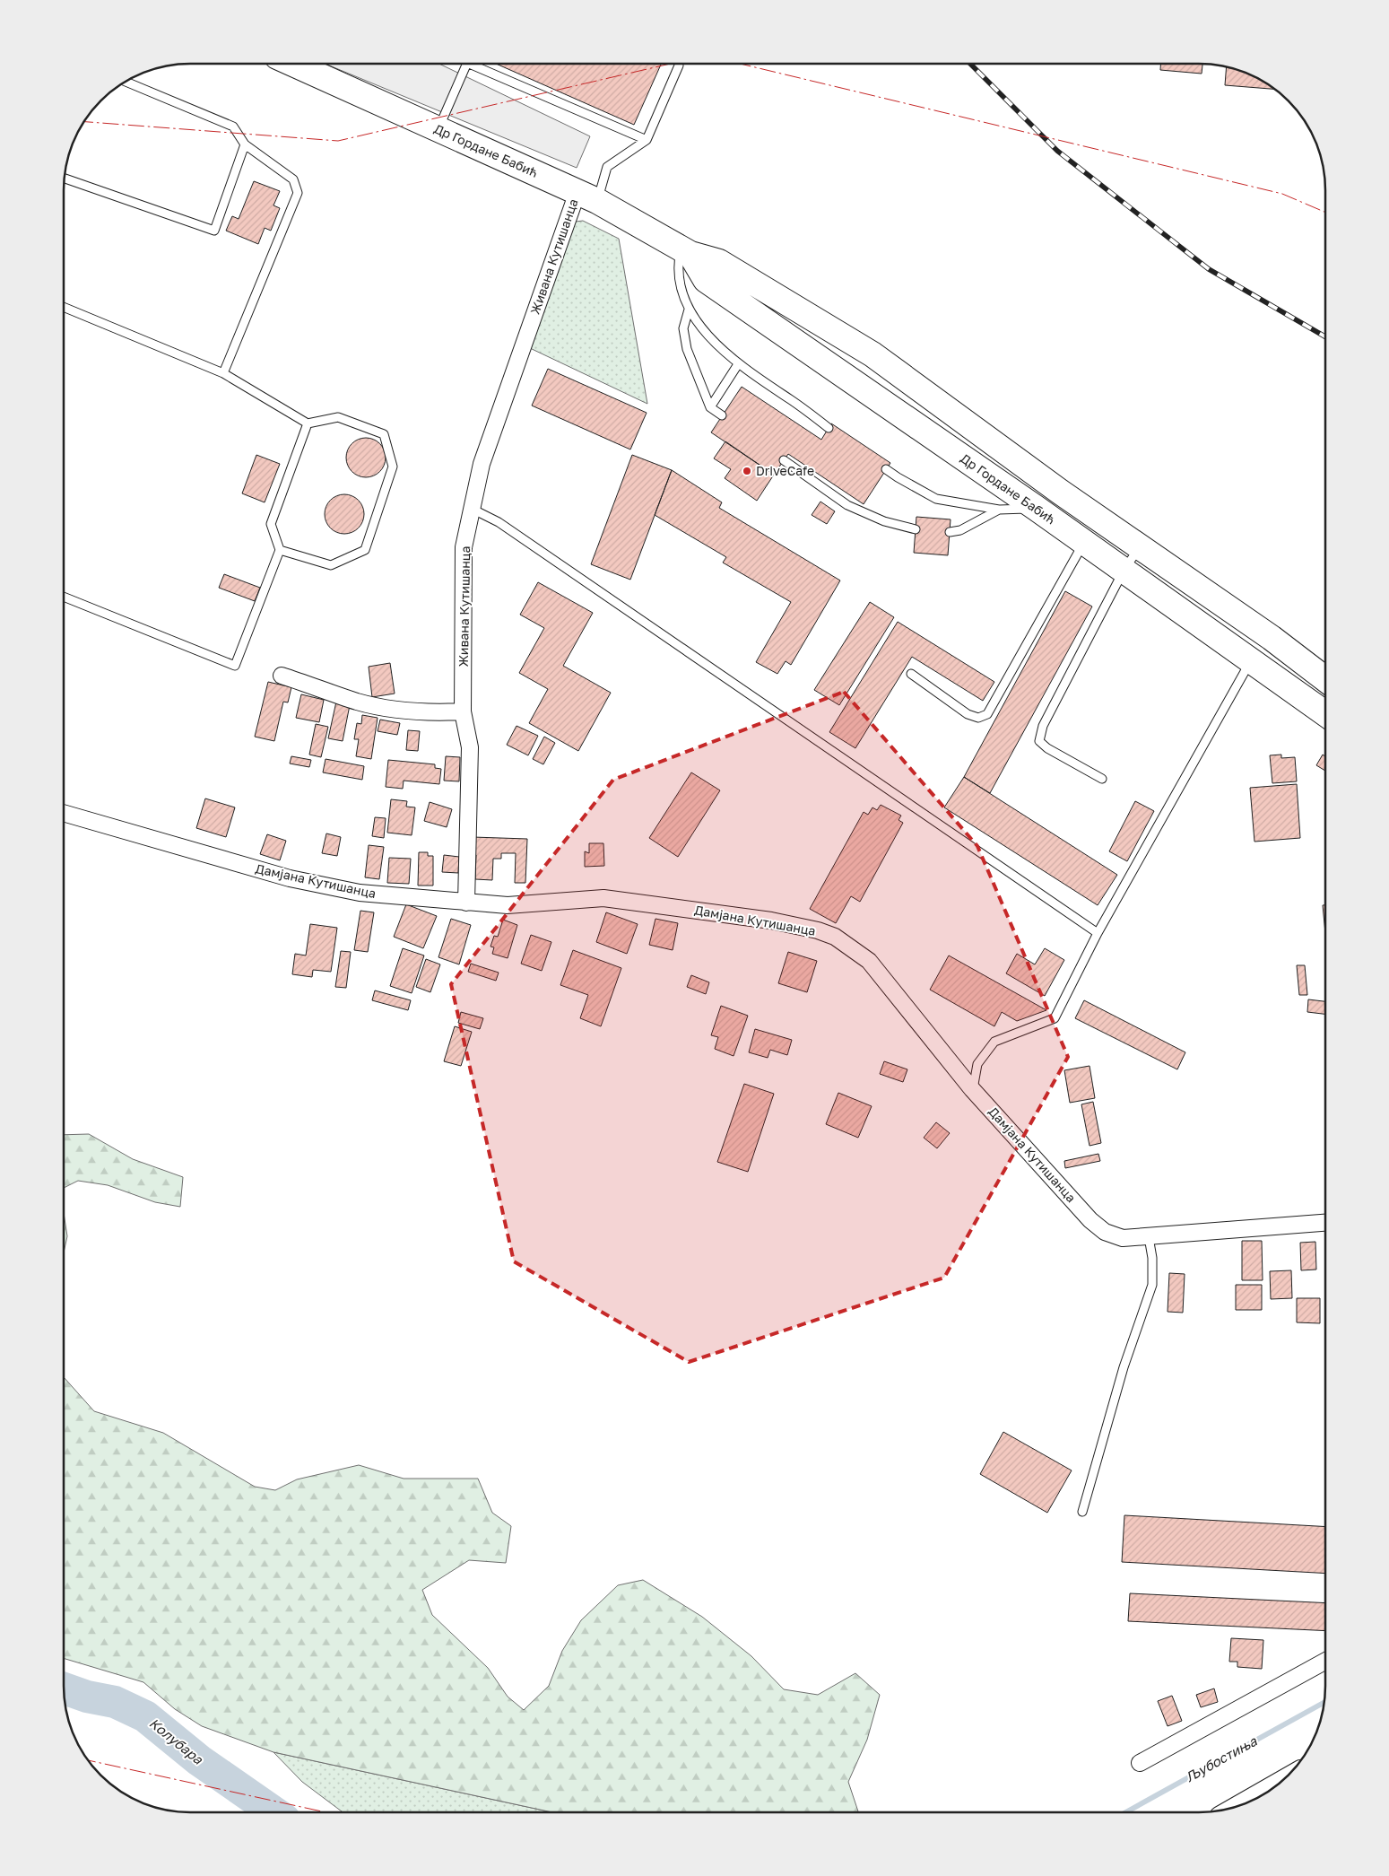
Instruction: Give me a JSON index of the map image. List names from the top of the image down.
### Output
{
  "streets": {
    "main road": ["Др Гордане Бабић"],
    "street": ["Живана Кутишанца", "Дамјана Кутишанца"]
  },
  "crossings": [
    ["Др Гордане Бабић", "Живана Кутишанца"],
    ["Живана Кутишанца", "Дамјана Кутишанца"]
  ],
  "water": ["Колубара", "Љубостиња"],
  "places": ["DriveCafe"]
}
